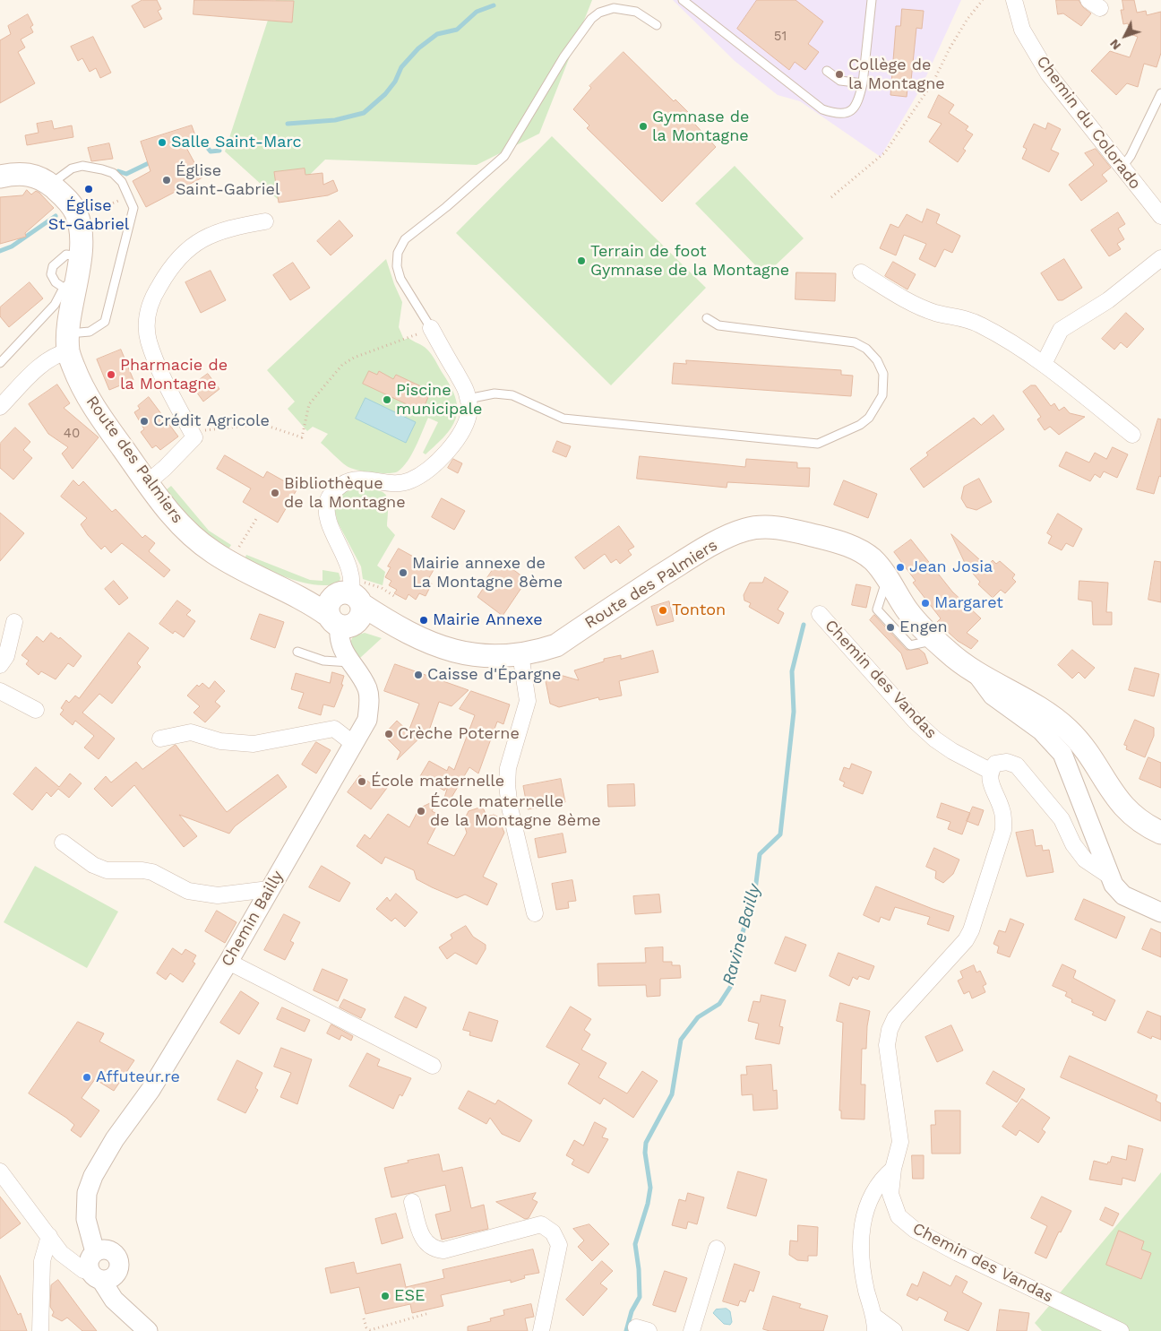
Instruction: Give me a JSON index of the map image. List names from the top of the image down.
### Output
{
  "streets": {
    "main road": ["Route des Palmiers"],
    "street": ["Chemin du Colorado", "Chemin des Vandas", "Chemin Bailly"]
  },
  "crossings": [
    ["Route des Palmiers", "Chemin Bailly"]
  ],
  "water": ["Ravine Bailly"],
  "places": [
    "Collège de la Montagne",
    "Gymnase de la Montagne",
    "Salle Saint-Marc",
    "Église Saint-Gabriel",
    "Église St-Gabriel",
    "Terrain de foot Gymnase de la Montagne",
    "Pharmacie de la Montagne",
    "Piscine municipale",
    "Crédit Agricole",
    "Bibliothèque de la Montagne",
    "Jean Josia",
    "Mairie annexe de La Montagne 8ème",
    "Margaret",
    "Tonton",
    "Mairie Annexe",
    "Engen",
    "Caisse d'Épargne",
    "Crèche Poterne",
    "École maternelle",
    "École maternelle de la Montagne 8ème",
    "Affuteur.re",
    "ESE"
  ],
  "house_numbers": ["51", "40"],
  "north": "bottom left"
}
